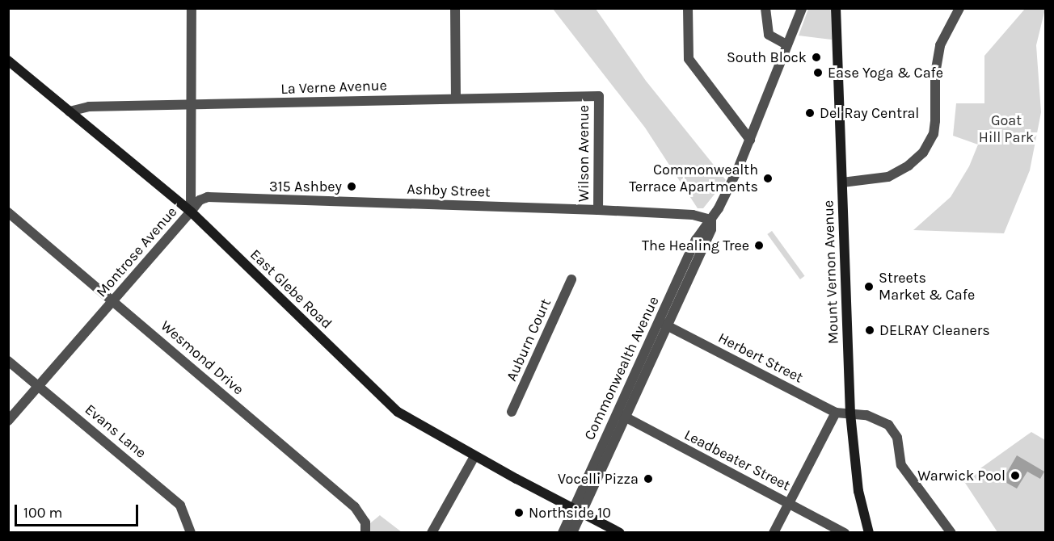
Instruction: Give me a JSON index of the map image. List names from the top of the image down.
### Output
{
  "streets": {
    "main road": ["Mount Vernon Avenue", "East Glebe Road"],
    "street": [
      "La Verne Avenue",
      "Wilson Avenue",
      "Ashby Street",
      "Montrose Avenue",
      "Auburn Court",
      "Wesmond Drive",
      "Herbert Street",
      "Commonwealth Avenue",
      "Evans Lane",
      "Leadbeater Street"
    ]
  },
  "crossings": [
    ["La Verne Avenue", "Wilson Avenue"],
    ["La Verne Avenue", "Montrose Avenue"],
    ["La Verne Avenue", "East Glebe Road"],
    ["Wilson Avenue", "Ashby Street"],
    ["Ashby Street", "Montrose Avenue"],
    ["Ashby Street", "East Glebe Road"],
    ["Ashby Street", "Commonwealth Avenue"],
    ["Montrose Avenue", "East Glebe Road"],
    ["Montrose Avenue", "Wesmond Drive"],
    ["Montrose Avenue", "Evans Lane"],
    ["Mount Vernon Avenue", "Herbert Street"],
    ["East Glebe Road", "Commonwealth Avenue"],
    ["Herbert Street", "Commonwealth Avenue"],
    ["Commonwealth Avenue", "Leadbeater Street"]
  ],
  "parks": ["Goat Hill Park"],
  "places": [
    "South Block",
    "Ease Yoga & Cafe",
    "Del Ray Central",
    "Commonwealth Terrace Apartments",
    "315 Ashbey",
    "The Healing Tree",
    "Streets Market & Cafe",
    "DELRAY Cleaners",
    "Warwick Pool",
    "Vocelli Pizza",
    "Northside 10"
  ],
  "scale_bar": "100 m"
}
